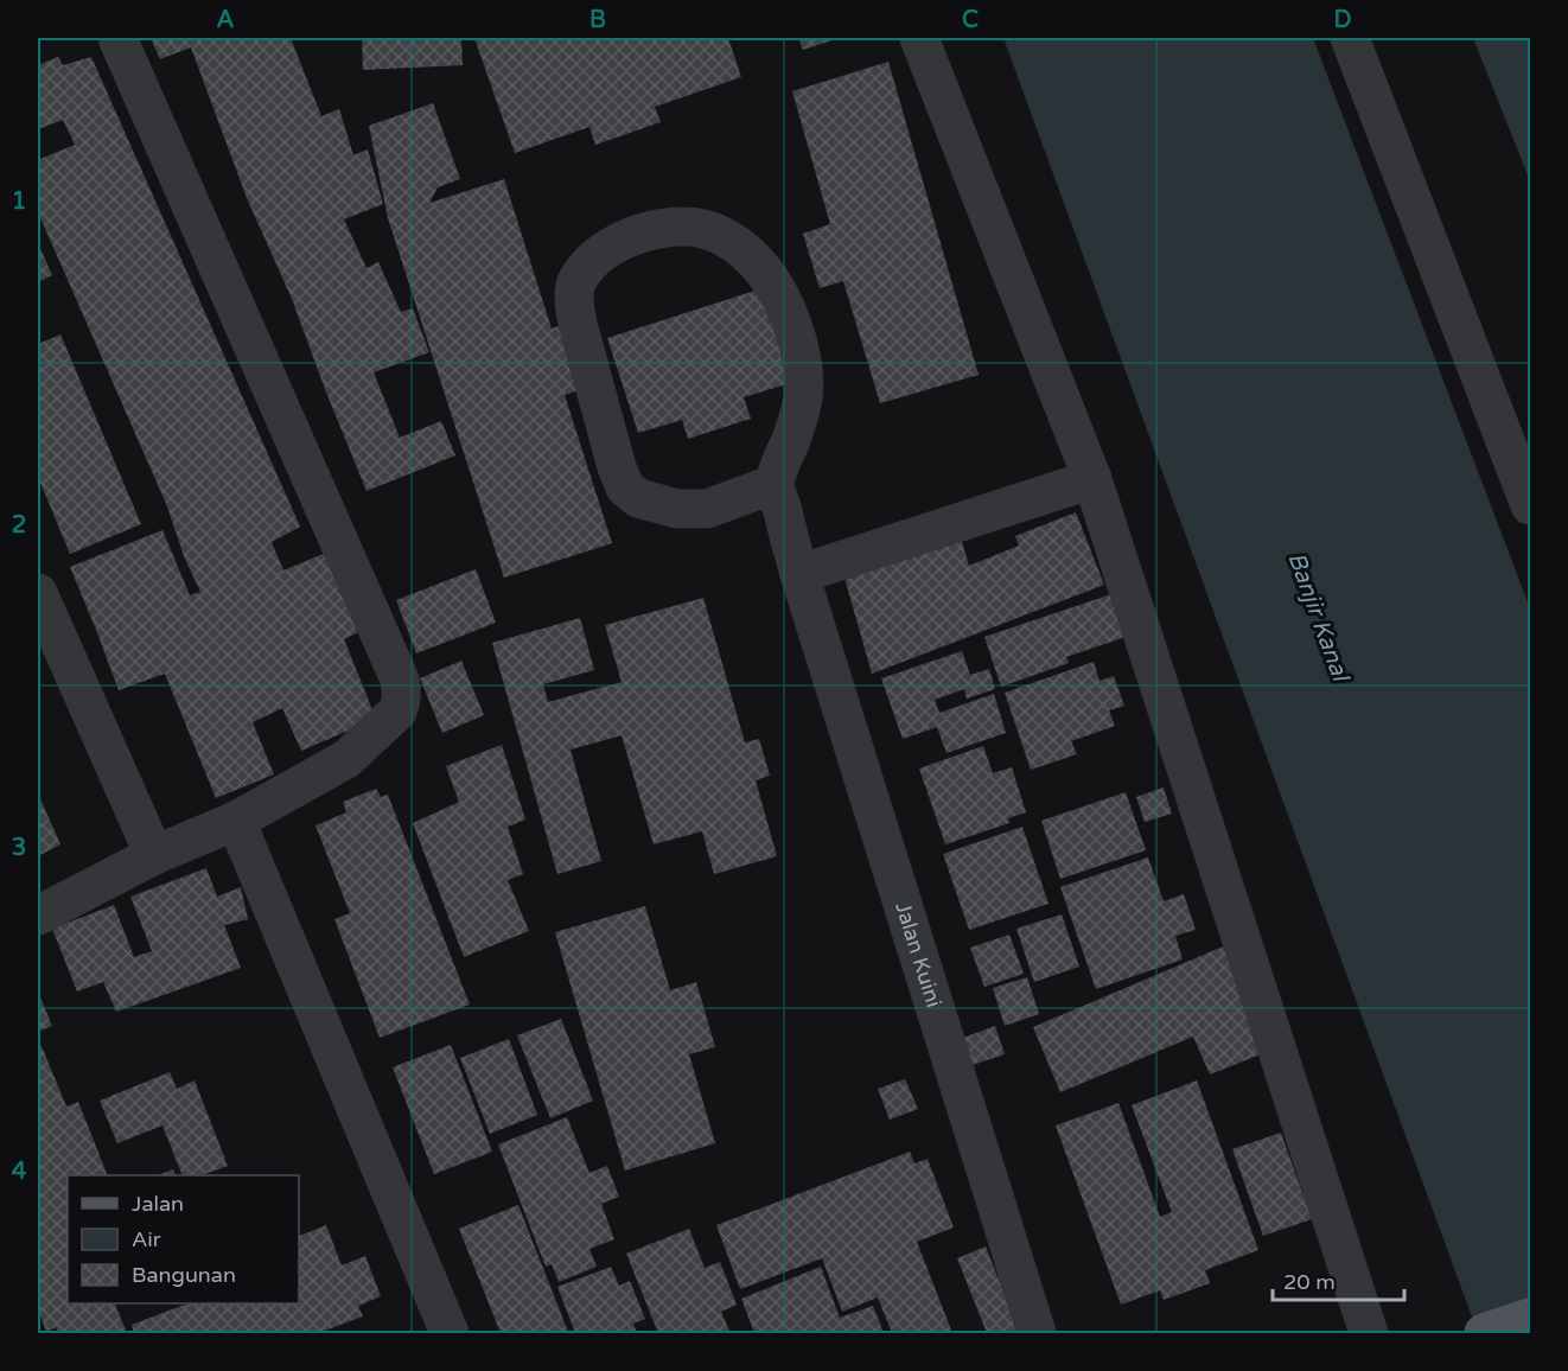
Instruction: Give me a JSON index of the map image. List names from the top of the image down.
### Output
{
  "streets": {
    "street": ["Jalan Kuini"]
  },
  "water": ["Banjir Kanal"],
  "legend": ["Jalan", "Air", "Bangunan"],
  "scale_bar": "20 m",
  "grid": {
    "columns": [
      "A",
      "B",
      "C",
      "D"
    ],
    "rows": [
      "1",
      "2",
      "3",
      "4"
    ]
  }
}
